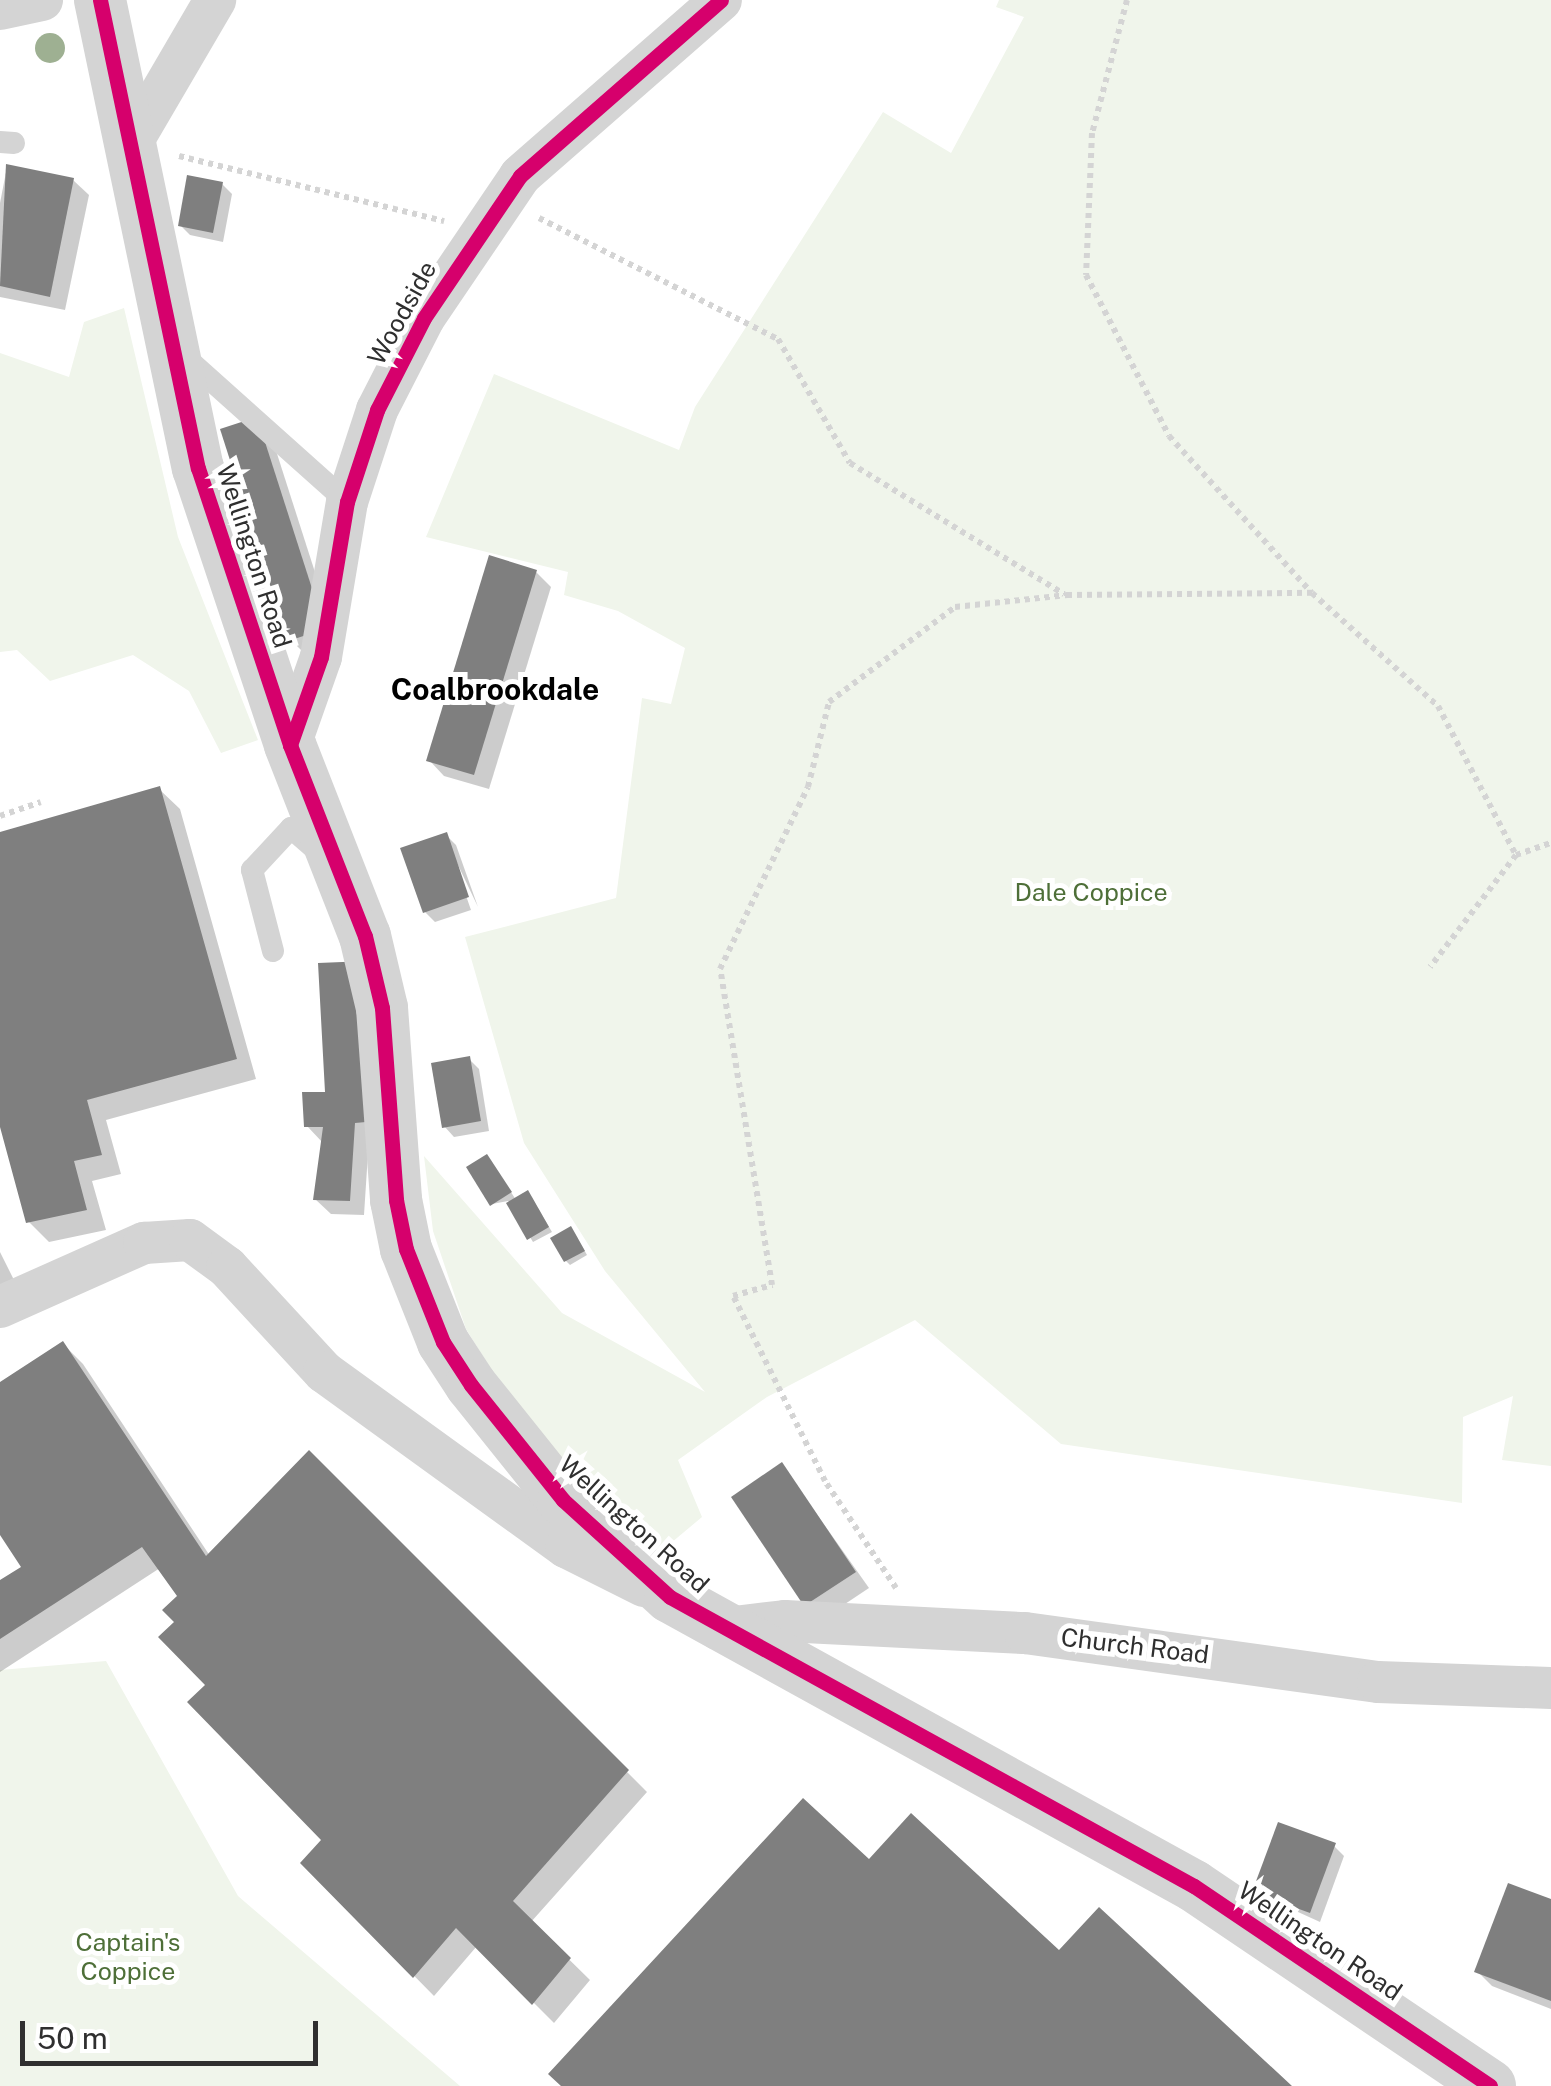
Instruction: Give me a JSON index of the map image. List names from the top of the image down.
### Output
{
  "streets": {
    "street": ["Woodside", "Wellington Road", "Church Road"]
  },
  "crossings": [
    ["Woodside", "Wellington Road"],
    ["Wellington Road", "Church Road"]
  ],
  "districts": ["Coalbrookdale"],
  "parks": ["Dale Coppice", "Captain's Coppice"],
  "scale_bar": "50 m"
}
